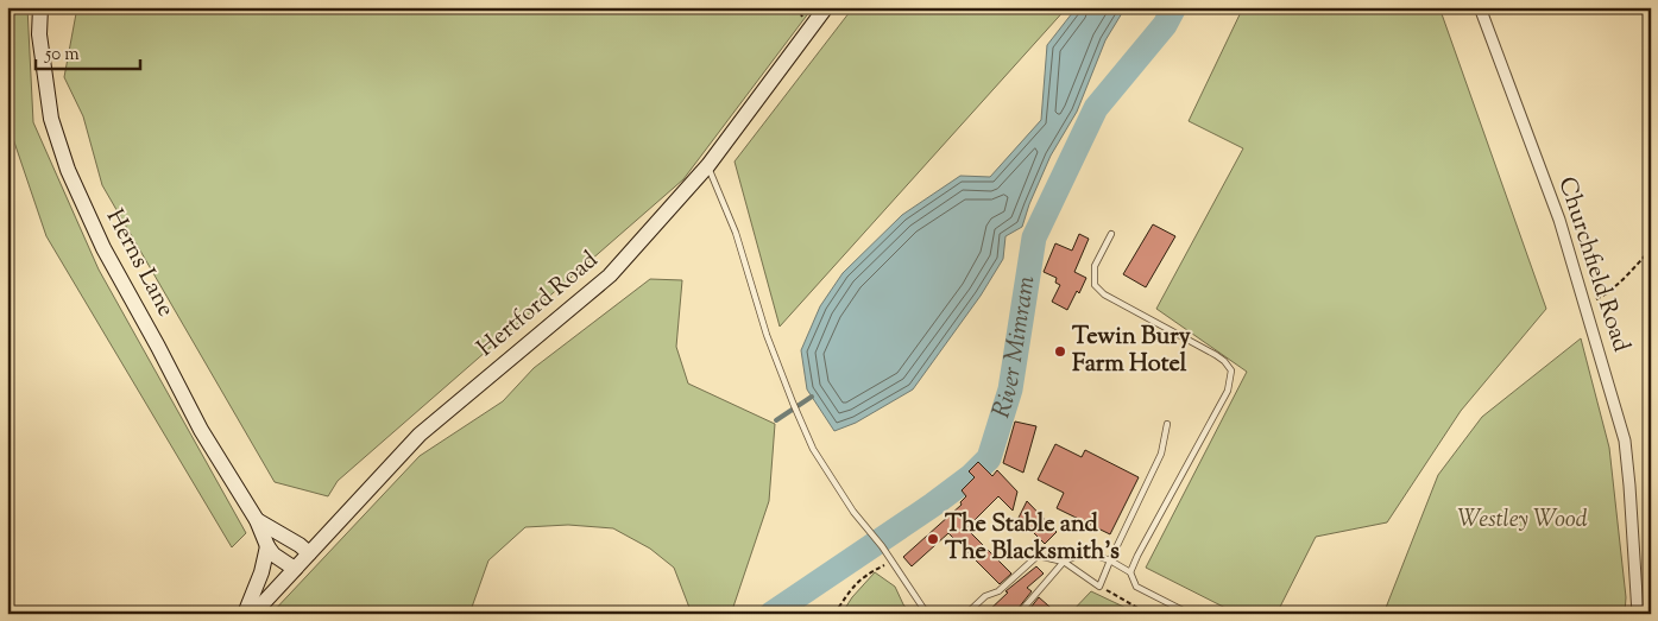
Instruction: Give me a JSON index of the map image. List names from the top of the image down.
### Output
{
  "streets": {
    "main road": ["Herns Lane", "Hertford Road"],
    "street": ["Churchfield Road"]
  },
  "crossings": [
    ["Herns Lane", "Hertford Road"]
  ],
  "water": ["River Mimram"],
  "parks": ["Westley Wood"],
  "places": ["Tewin Bury Farm Hotel", "The Stable and The Blacksmith's"],
  "scale_bar": "50 m"
}
